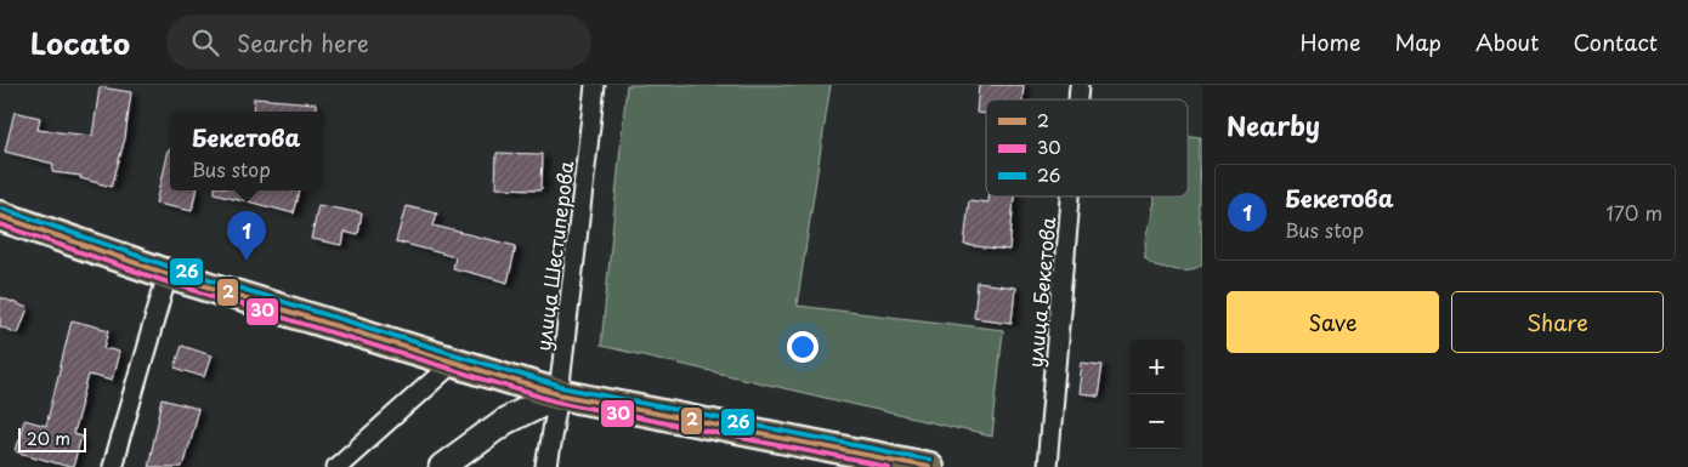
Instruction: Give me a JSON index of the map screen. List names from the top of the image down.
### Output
{
  "streets": {
    "street": ["улица Шестиперова", "улица Бекетова"]
  },
  "lines": ["transit line 26", "transit line 2", "transit line 30"],
  "legend": ["2", "30", "26"],
  "scale_bar": "20 m",
  "page": {
    "header": "Locato",
    "search": "Search here",
    "nav": [
      "Home",
      "Map",
      "About",
      "Contact"
    ],
    "heading": "Nearby",
    "popup": ["Бекетова", "Bus stop"],
    "list": [
      {
        "mark": "1",
        "name": "Бекетова",
        "note": "Bus stop",
        "value": "170 m"
      }
    ],
    "pins": "1",
    "buttons": ["Save", "Share"],
    "map_buttons": ["+", "−"],
    "scale": "20 m"
  }
}
